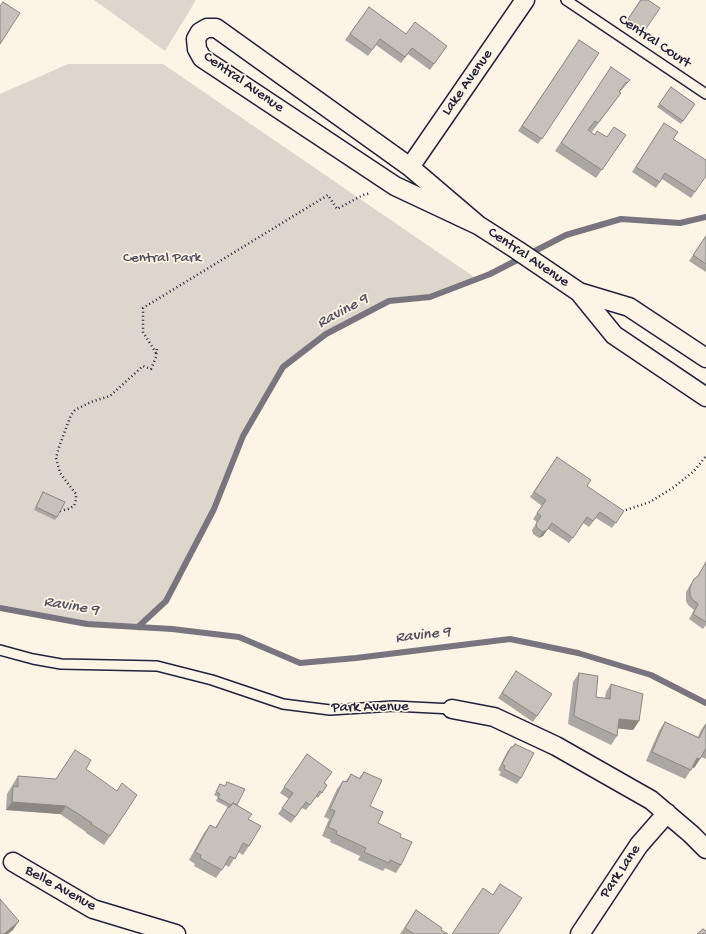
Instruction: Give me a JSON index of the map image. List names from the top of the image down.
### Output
{
  "streets": {
    "street": [
      "Central Avenue",
      "Lake Avenue",
      "Park Avenue",
      "Park Lane",
      "Belle Avenue"
    ],
    "lane": ["Central Court"]
  },
  "crossings": [
    ["Central Avenue", "Lake Avenue"],
    ["Park Avenue", "Park Lane"]
  ],
  "water": ["Ravine 9"],
  "parks": ["Central Park"]
}
